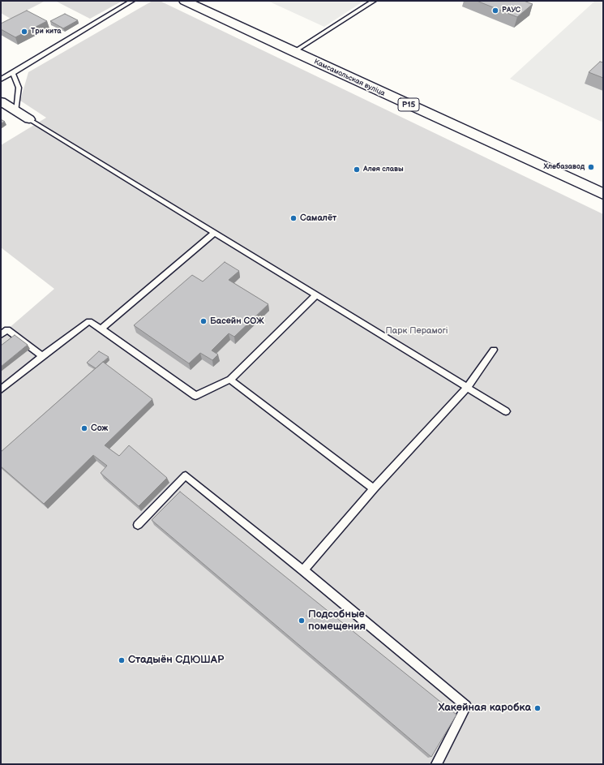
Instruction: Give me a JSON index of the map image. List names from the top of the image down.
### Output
{
  "streets": {
    "main road": ["Камсамольская вуліца", "Р15"]
  },
  "parks": ["Парк Перамогі"],
  "places": [
    "РАУС",
    "Три кита",
    "Хлебазавод",
    "Алея славы",
    "Самалёт",
    "Басейн СОЖ",
    "Сож",
    "Подсобные помещения",
    "Стадыён СДЮШАР",
    "Хакейная каробка"
  ]
}
